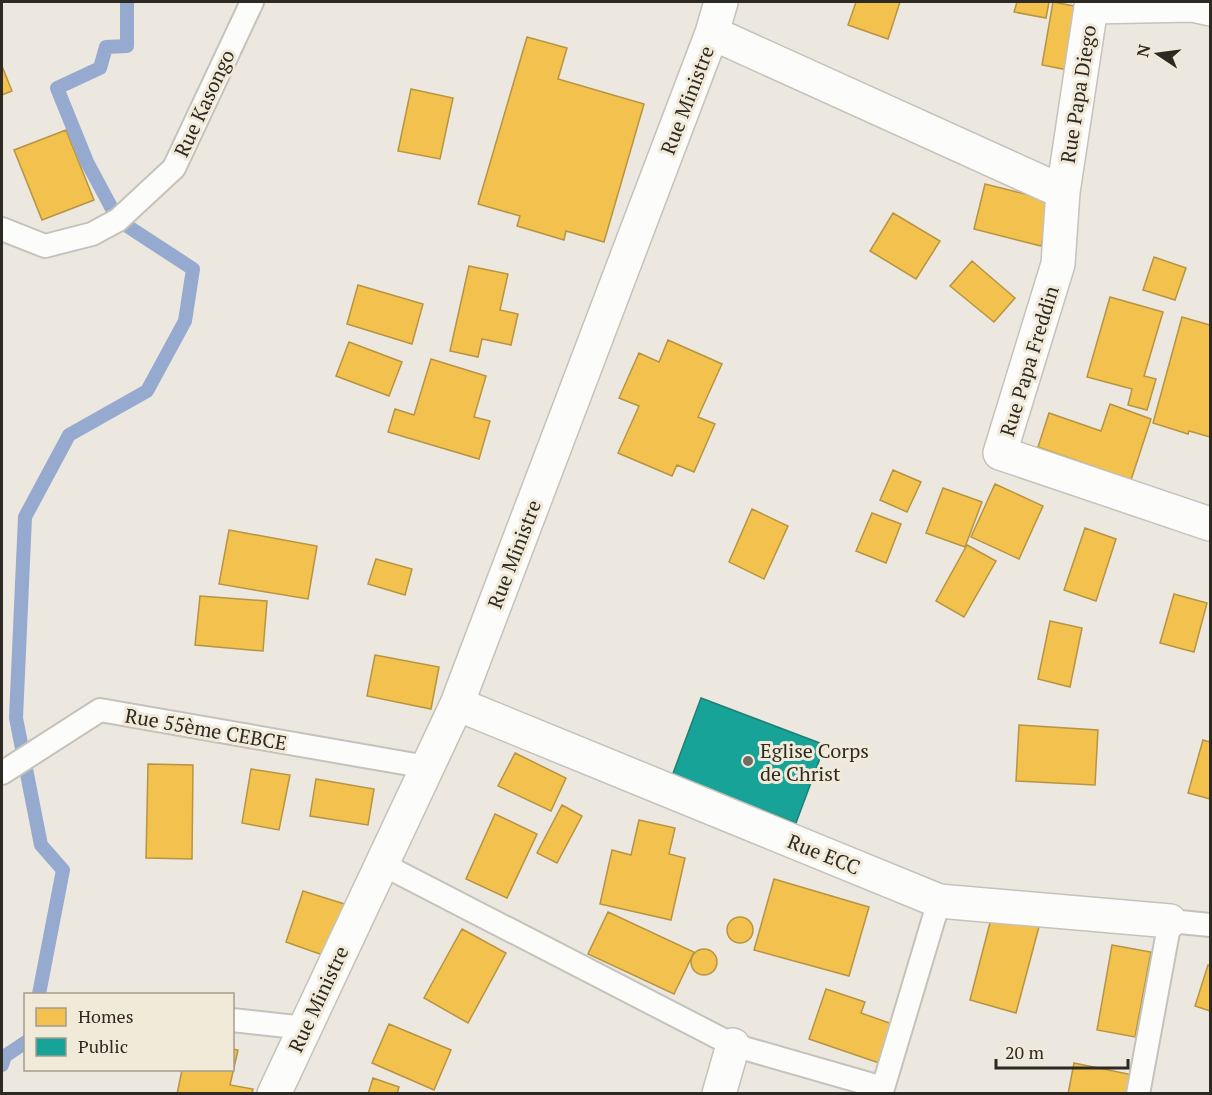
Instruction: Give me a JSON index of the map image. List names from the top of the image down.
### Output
{
  "streets": {
    "street": [
      "Rue Papa Diego",
      "Rue Ministre",
      "Rue Papa Freddin",
      "Rue ECC"
    ],
    "lane": ["Rue Kasongo", "Rue 55ème CEBCE"]
  },
  "crossings": [
    ["Rue Papa Diego", "Rue Papa Freddin"],
    ["Rue Ministre", "Rue 55ème CEBCE"],
    ["Rue Ministre", "Rue ECC"]
  ],
  "places": ["Eglise Corps de Christ"],
  "legend": ["Homes", "Public"],
  "scale_bar": "20 m",
  "north": "left"
}
